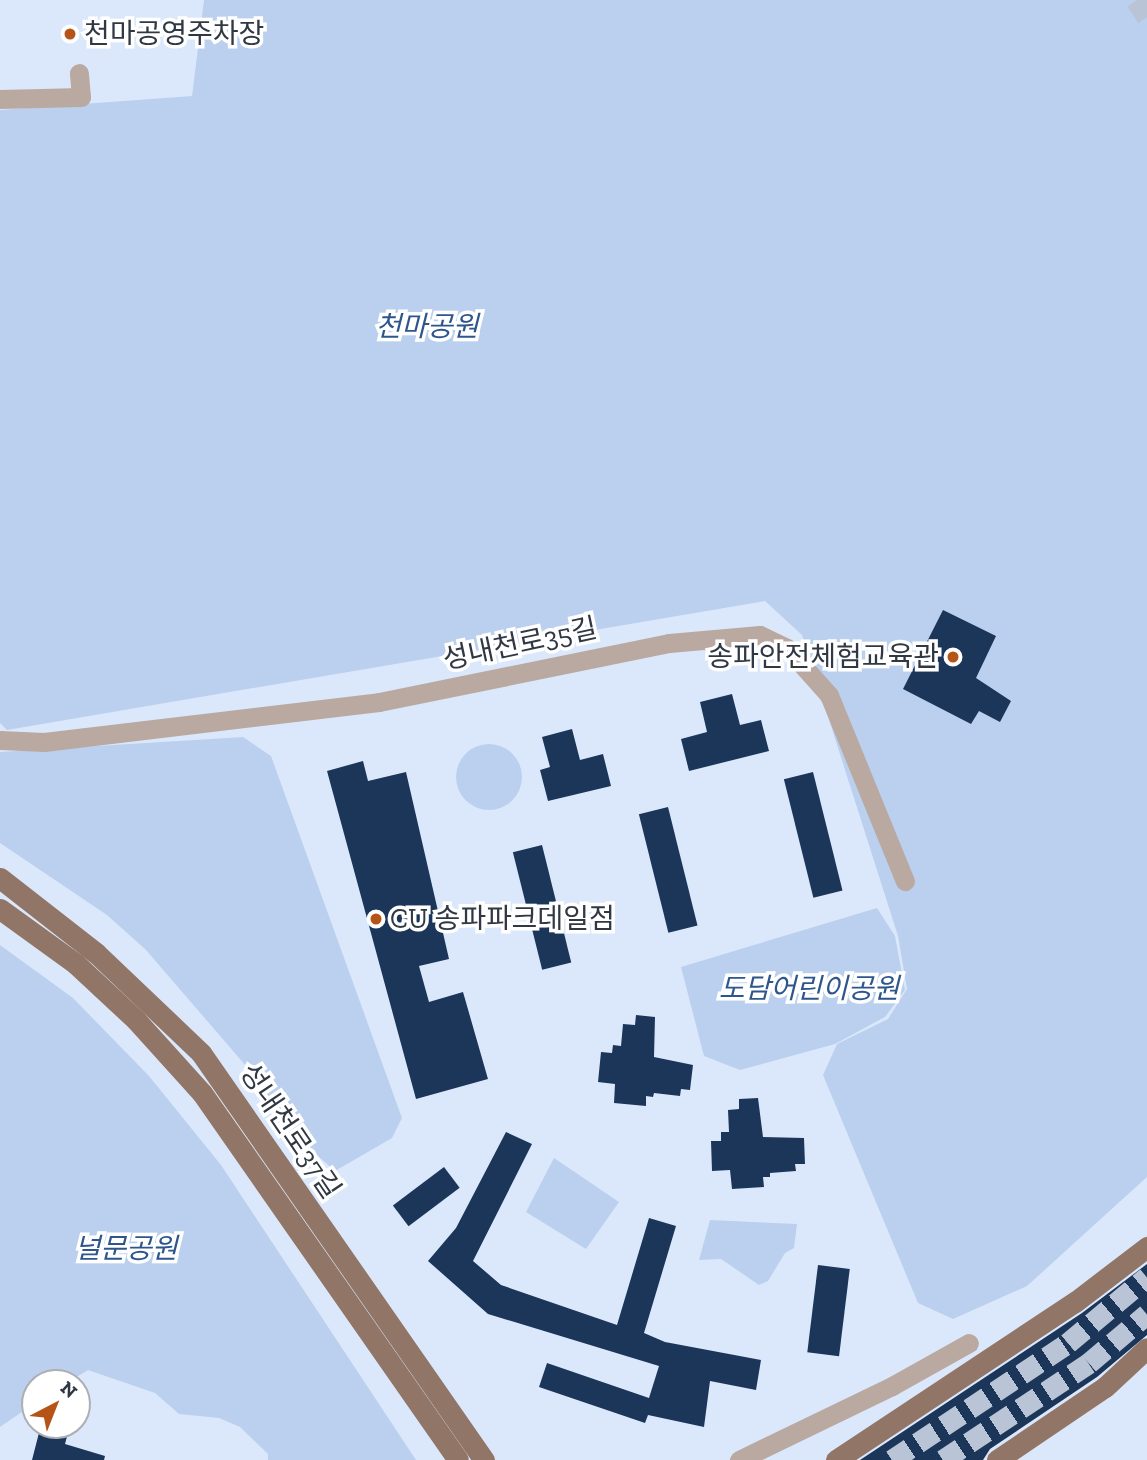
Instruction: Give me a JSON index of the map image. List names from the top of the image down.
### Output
{
  "streets": {
    "main road": ["성내천로37길"],
    "street": ["성내천로35길"]
  },
  "parks": ["천마공원", "도담어린이공원", "널문공원"],
  "places": ["천마공영주차장", "송파안전체험교육관", "CU 송파파크데일점"],
  "north": "top right"
}
